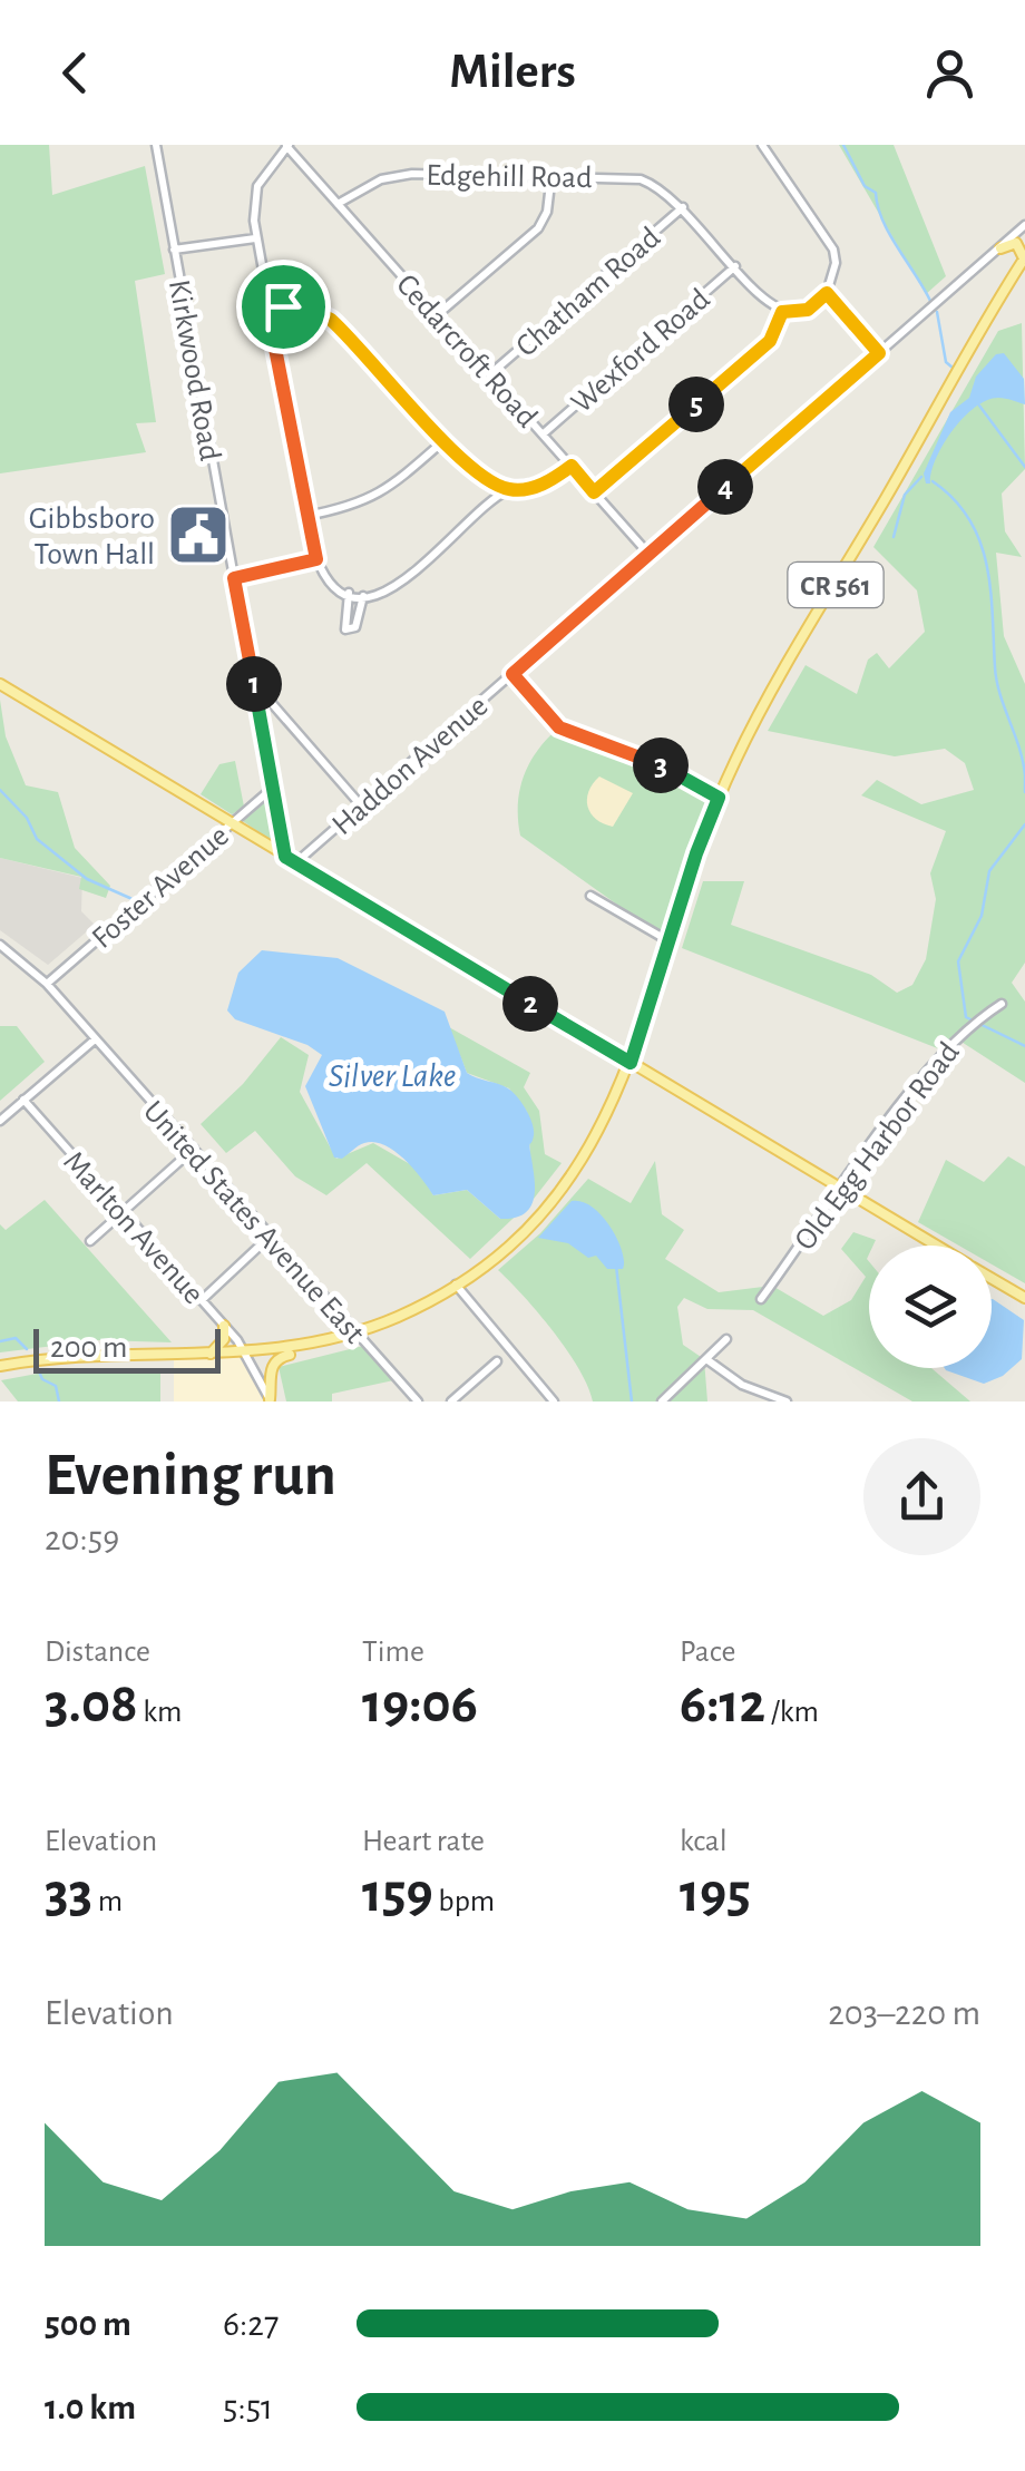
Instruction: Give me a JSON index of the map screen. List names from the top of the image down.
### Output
{
  "streets": {
    "main road": ["CR 561"],
    "street": [
      "Edgehill Road",
      "Chatham Road",
      "Cedarcroft Road",
      "Wexford Road",
      "Kirkwood Road",
      "Haddon Avenue",
      "Foster Avenue",
      "Old Egg Harbor Road",
      "United States Avenue East",
      "Marlton Avenue"
    ]
  },
  "crossings": [
    ["Edgehill Road", "Chatham Road"],
    ["Edgehill Road", "Cedarcroft Road"],
    ["Edgehill Road", "Wexford Road"],
    ["Chatham Road", "Cedarcroft Road"],
    ["Cedarcroft Road", "Wexford Road"],
    ["Cedarcroft Road", "Haddon Avenue"],
    ["Kirkwood Road", "Foster Avenue"],
    ["CR 561", "United States Avenue East"],
    ["CR 561", "Marlton Avenue"],
    ["Foster Avenue", "United States Avenue East"]
  ],
  "water": ["Silver Lake"],
  "places": {
    "public building": ["Gibbsboro Town Hall"]
  },
  "scale_bar": "200 m",
  "page": {
    "header": "Milers",
    "pins": [
      "5",
      "4",
      "1",
      "3",
      "2"
    ],
    "scale": "200 m",
    "heading": ["Evening run", "20:59"],
    "stats": [
      ["Distance", "3.08 km"],
      ["Time", "19:06"],
      ["Pace", "6:12 /km"],
      ["Elevation", "33 m"],
      ["Heart rate", "159 bpm"],
      ["kcal", "195"]
    ],
    "chart": ["Elevation", "203–220 m"],
    "list": [
      {
        "name": "500 m",
        "note": "6:27"
      },
      {
        "name": "1.0 km",
        "note": "5:51"
      }
    ]
  }
}
